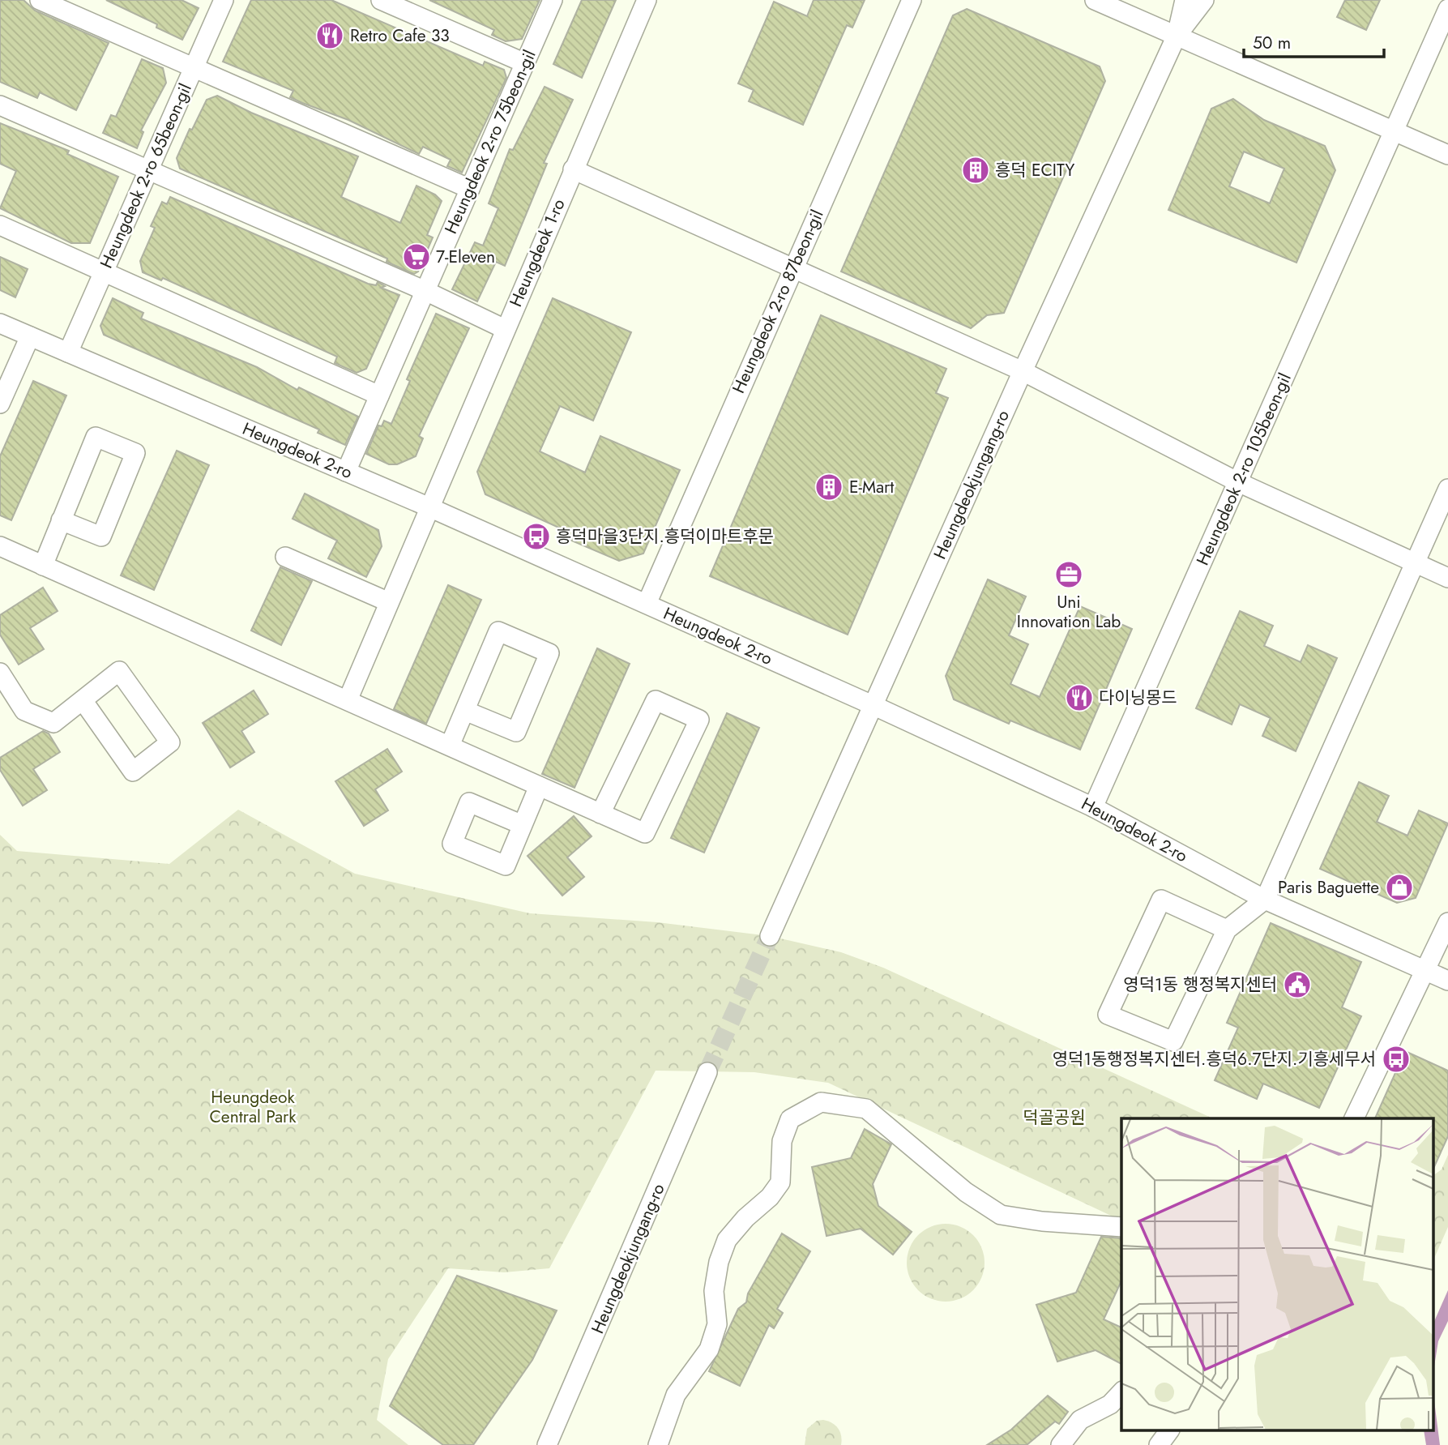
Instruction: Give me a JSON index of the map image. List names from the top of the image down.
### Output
{
  "streets": {
    "street": [
      "Heungdeok 2-ro 75beon-gil",
      "Heungdeok 2-ro 65beon-gil",
      "Heungdeok 1-ro",
      "Heungdeok 2-ro 87beon-gil",
      "Heungdeok 2-ro",
      "Heungdeok 2-ro 105beon-gil",
      "Heungdeokjungang-ro"
    ]
  },
  "crossings": [
    ["Heungdeok 2-ro 75beon-gil", "Heungdeok 2-ro"],
    ["Heungdeok 2-ro 65beon-gil", "Heungdeok 2-ro"],
    ["Heungdeok 1-ro", "Heungdeok 2-ro"],
    ["Heungdeok 2-ro 87beon-gil", "Heungdeok 2-ro"],
    ["Heungdeok 2-ro", "Heungdeok 2-ro 105beon-gil"],
    ["Heungdeok 2-ro", "Heungdeokjungang-ro"]
  ],
  "parks": ["Heungdeok Central Park", "덕골공원"],
  "places": {
    "restaurant": ["Retro Cafe 33", "다이닝몽드"],
    "building": ["흥덕 ECITY", "E-Mart"],
    "supermarket": ["7-Eleven"],
    "bus stop": ["흥덕마을3단지.흥덕이마트후문", "영덕1동행정복지센터.흥덕6.7단지.기흥세무서"],
    "office": ["Uni Innovation Lab"],
    "shop": ["Paris Baguette"],
    "public building": ["영덕1동 행정복지센터"]
  },
  "scale_bar": "50 m"
}
